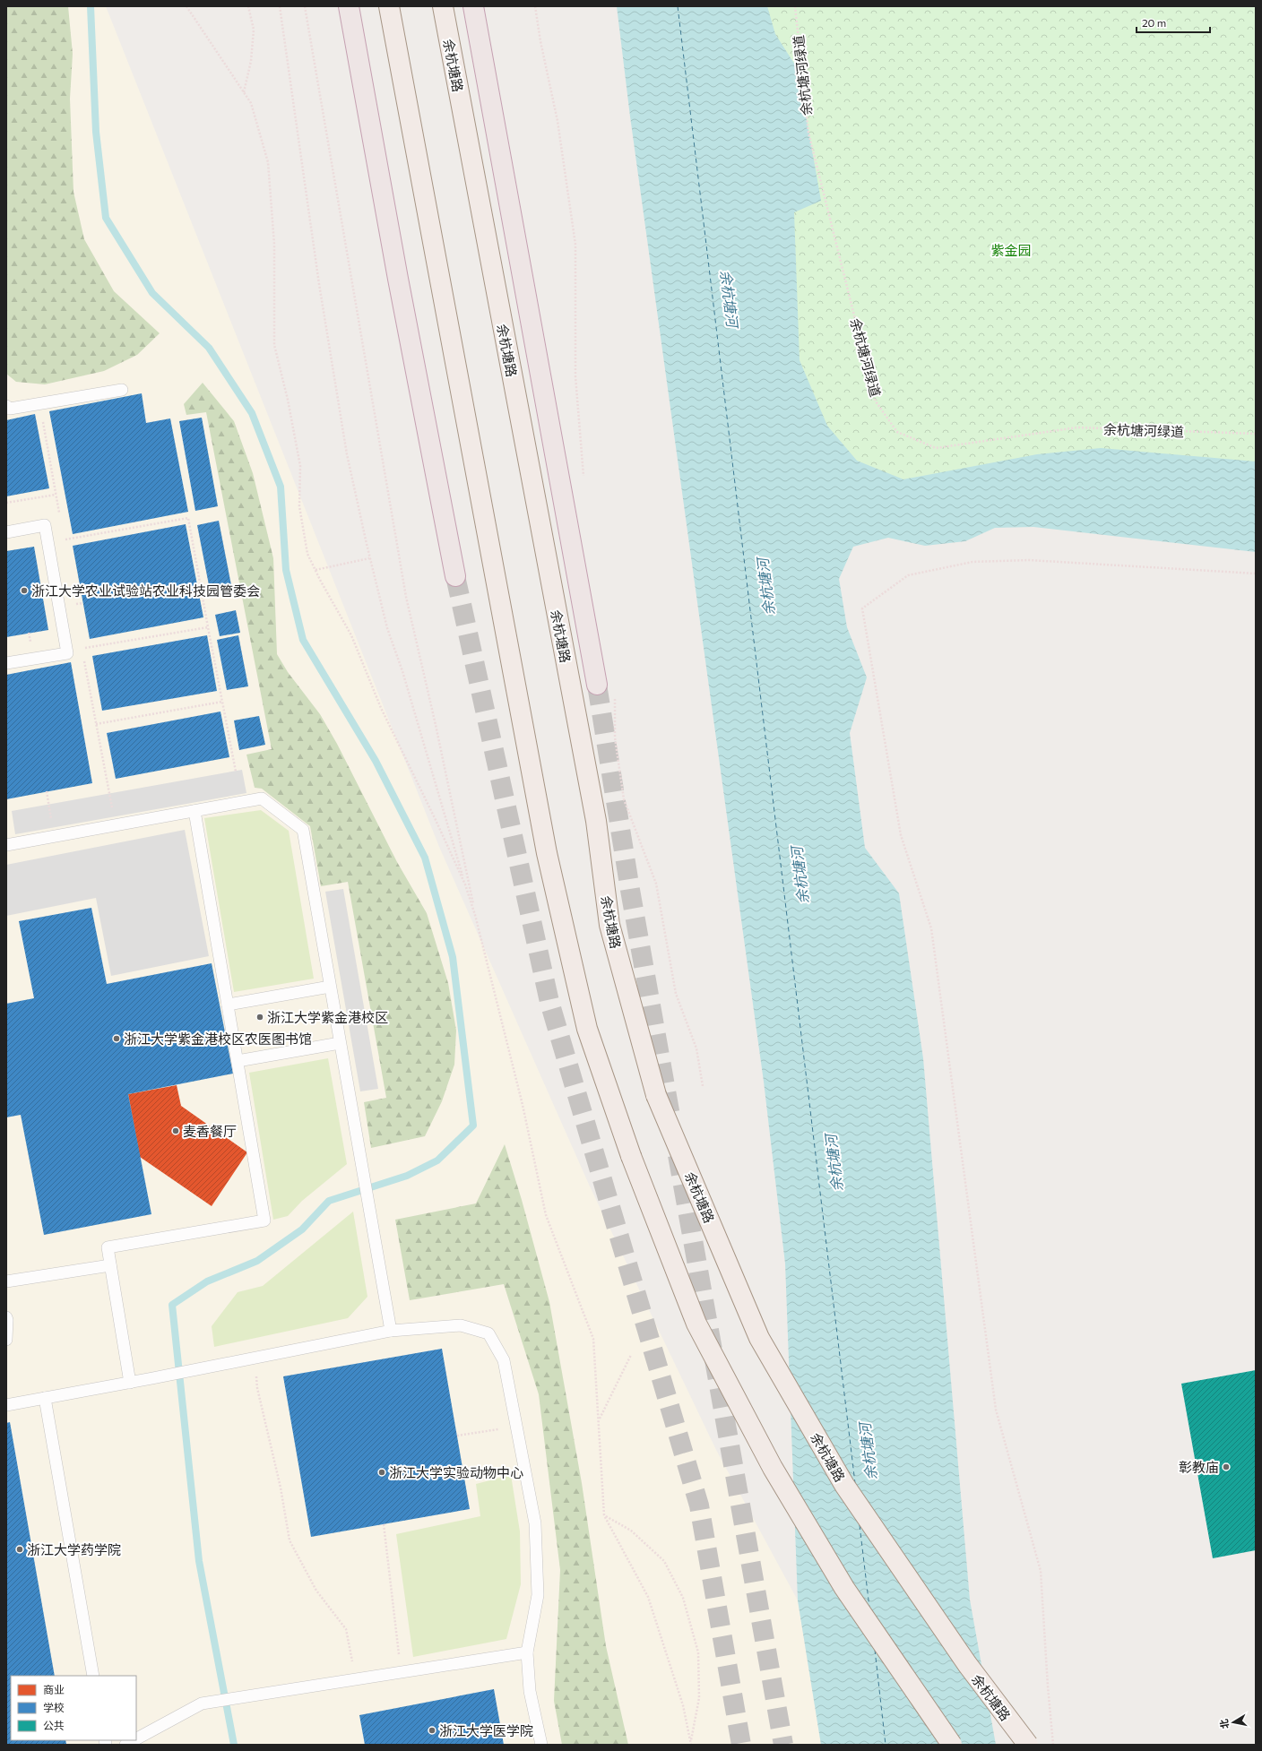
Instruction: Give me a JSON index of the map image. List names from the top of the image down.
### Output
{
  "streets": {
    "main road": ["余杭塘路"],
    "path": ["余杭塘河绿道"]
  },
  "water": ["余杭塘河"],
  "parks": ["紫金园"],
  "places": [
    "浙江大学农业试验站农业科技园管委会",
    "浙江大学紫金港校区",
    "浙江大学紫金港校区农医图书馆",
    "麦香餐厅",
    "彰教庙",
    "浙江大学实验动物中心",
    "浙江大学药学院",
    "浙江大学医学院"
  ],
  "legend": ["商业", "学校", "公共"],
  "scale_bar": "20 m",
  "north": "left"
}
